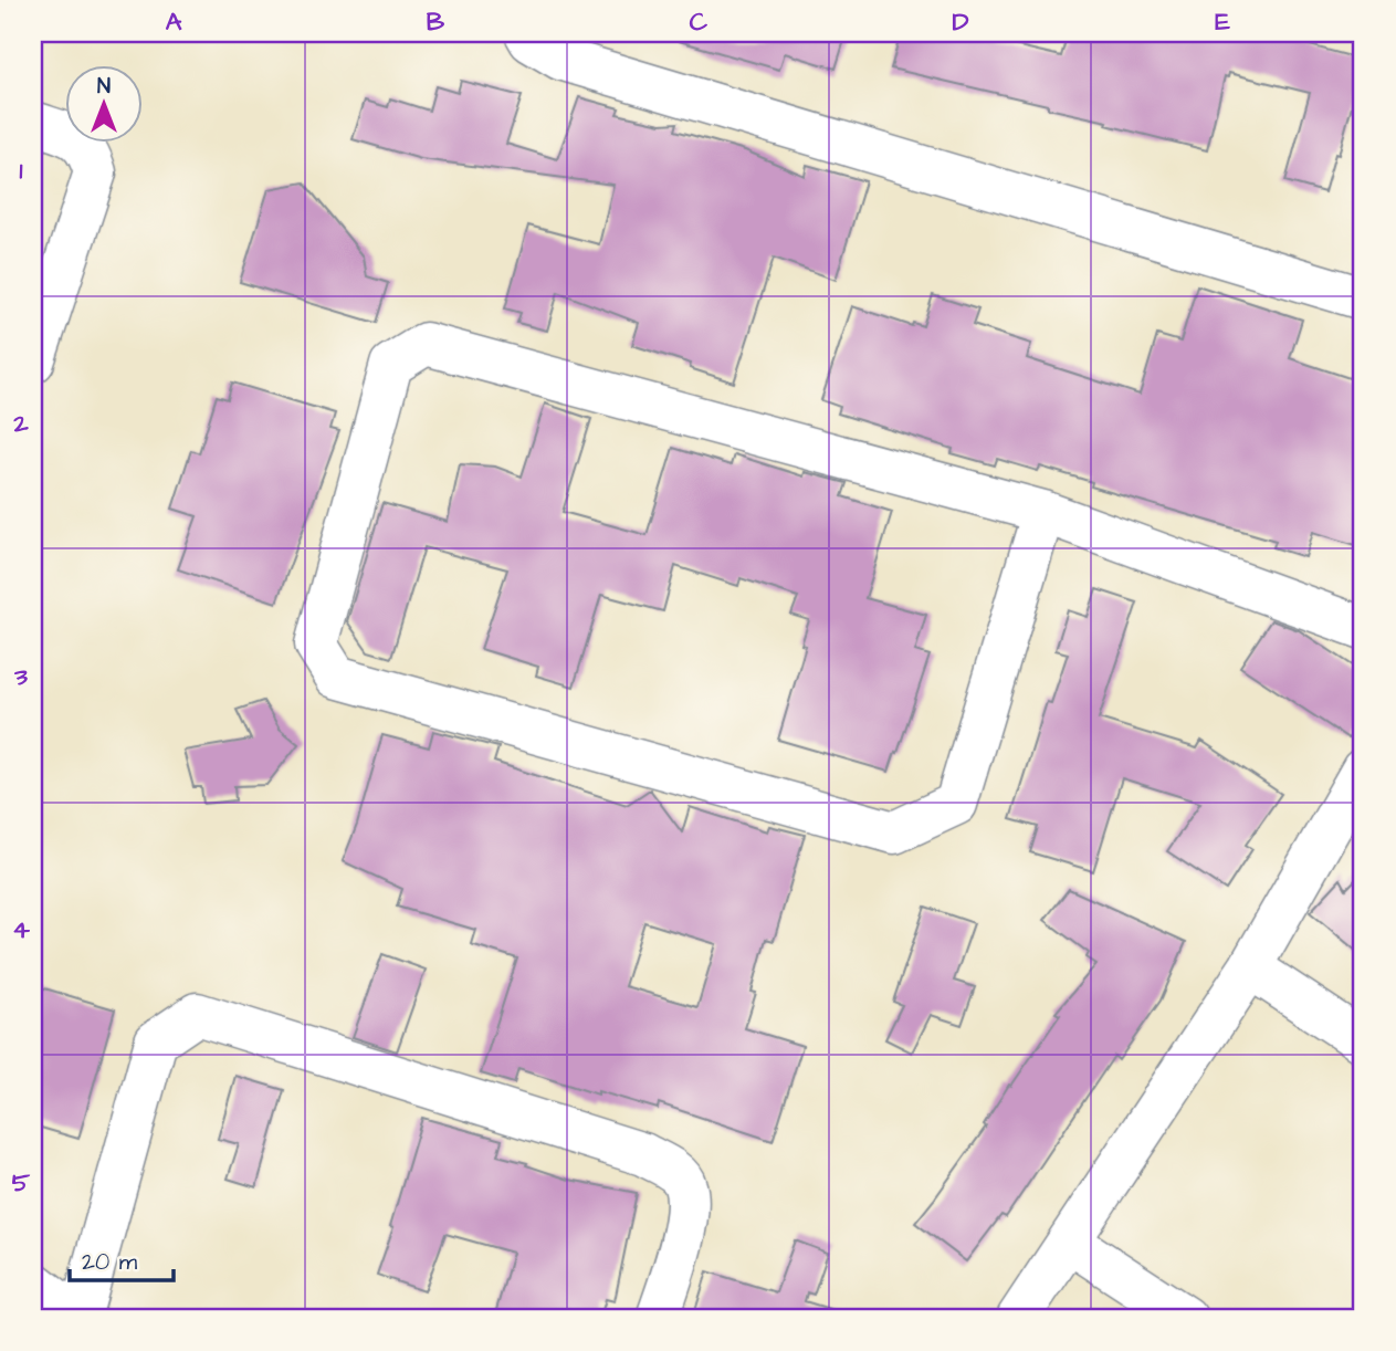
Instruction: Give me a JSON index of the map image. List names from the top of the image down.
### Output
{
  "scale_bar": "20 m",
  "north": "top",
  "grid": {
    "columns": [
      "A",
      "B",
      "C",
      "D",
      "E"
    ],
    "rows": [
      "1",
      "2",
      "3",
      "4",
      "5"
    ]
  }
}
